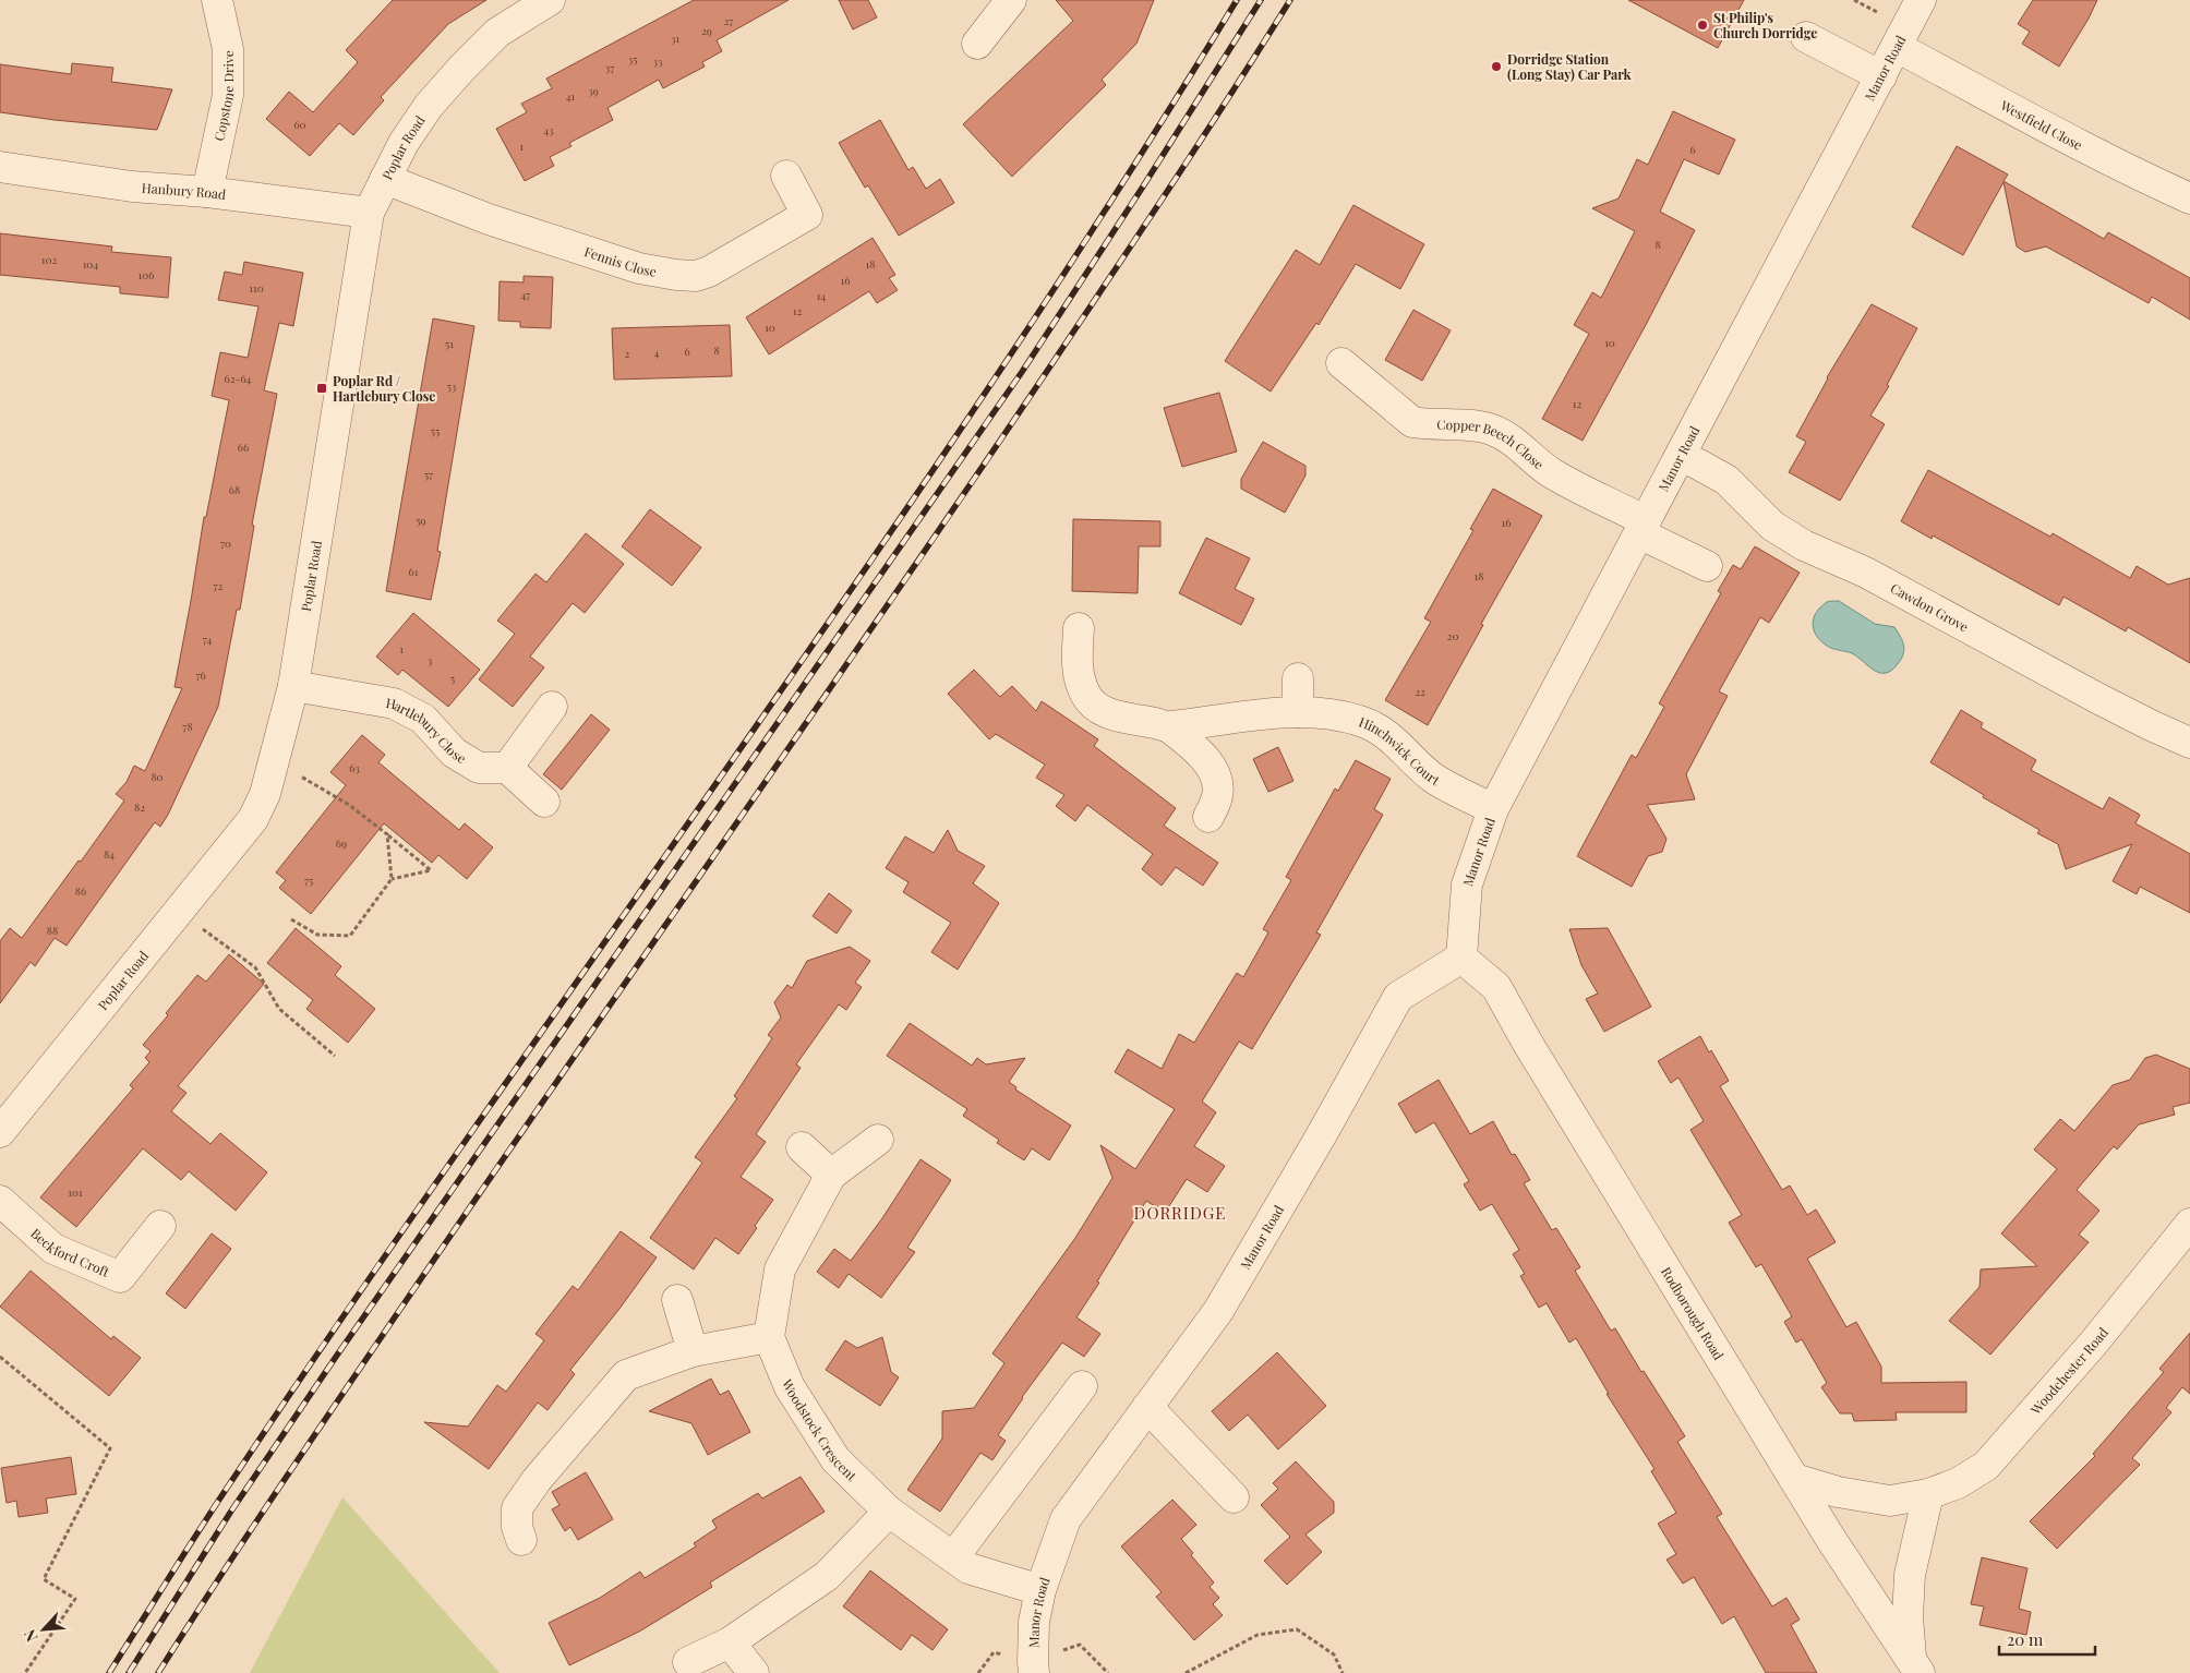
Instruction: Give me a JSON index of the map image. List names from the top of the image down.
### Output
{
  "streets": {
    "street": [
      "Manor Road",
      "Copstone Drive",
      "Westfield Close",
      "Poplar Road",
      "Hanbury Road",
      "Fennis Close",
      "Copper Beech Close",
      "Cawdon Grove",
      "Hartlebury Close",
      "Hinchwick Court",
      "Beckford Croft",
      "Rodborough Road",
      "Woodchester Road",
      "Woodstock Crescent"
    ]
  },
  "crossings": [
    ["Manor Road", "Westfield Close"],
    ["Manor Road", "Copper Beech Close"],
    ["Manor Road", "Cawdon Grove"],
    ["Manor Road", "Hinchwick Court"],
    ["Manor Road", "Rodborough Road"],
    ["Manor Road", "Woodstock Crescent"],
    ["Copstone Drive", "Hanbury Road"],
    ["Poplar Road", "Hanbury Road"],
    ["Poplar Road", "Fennis Close"],
    ["Poplar Road", "Hartlebury Close"],
    ["Rodborough Road", "Woodchester Road"]
  ],
  "districts": ["DORRIDGE"],
  "places": {
    "other": ["St Philip's Church Dorridge", "Dorridge Station (Long Stay) Car Park"],
    "transit": ["Poplar Rd / Hartlebury Close"]
  },
  "house_numbers": [
    "27",
    "29",
    "31",
    "35",
    "33",
    "37",
    "39",
    "41",
    "60",
    "43",
    "1",
    "6",
    "8",
    "102",
    "104",
    "18",
    "106",
    "16",
    "110",
    "47",
    "14",
    "12",
    "10",
    "10",
    "51",
    "8",
    "6",
    "4",
    "2",
    "62-64",
    "53",
    "12",
    "55",
    "66",
    "57",
    "68",
    "59",
    "16",
    "70",
    "61",
    "18",
    "72",
    "20",
    "74",
    "1",
    "3",
    "76",
    "5",
    "22",
    "78",
    "63",
    "80",
    "82",
    "69",
    "84",
    "75",
    "86",
    "88",
    "101"
  ],
  "scale_bar": "20 m",
  "north": "bottom left"
}
